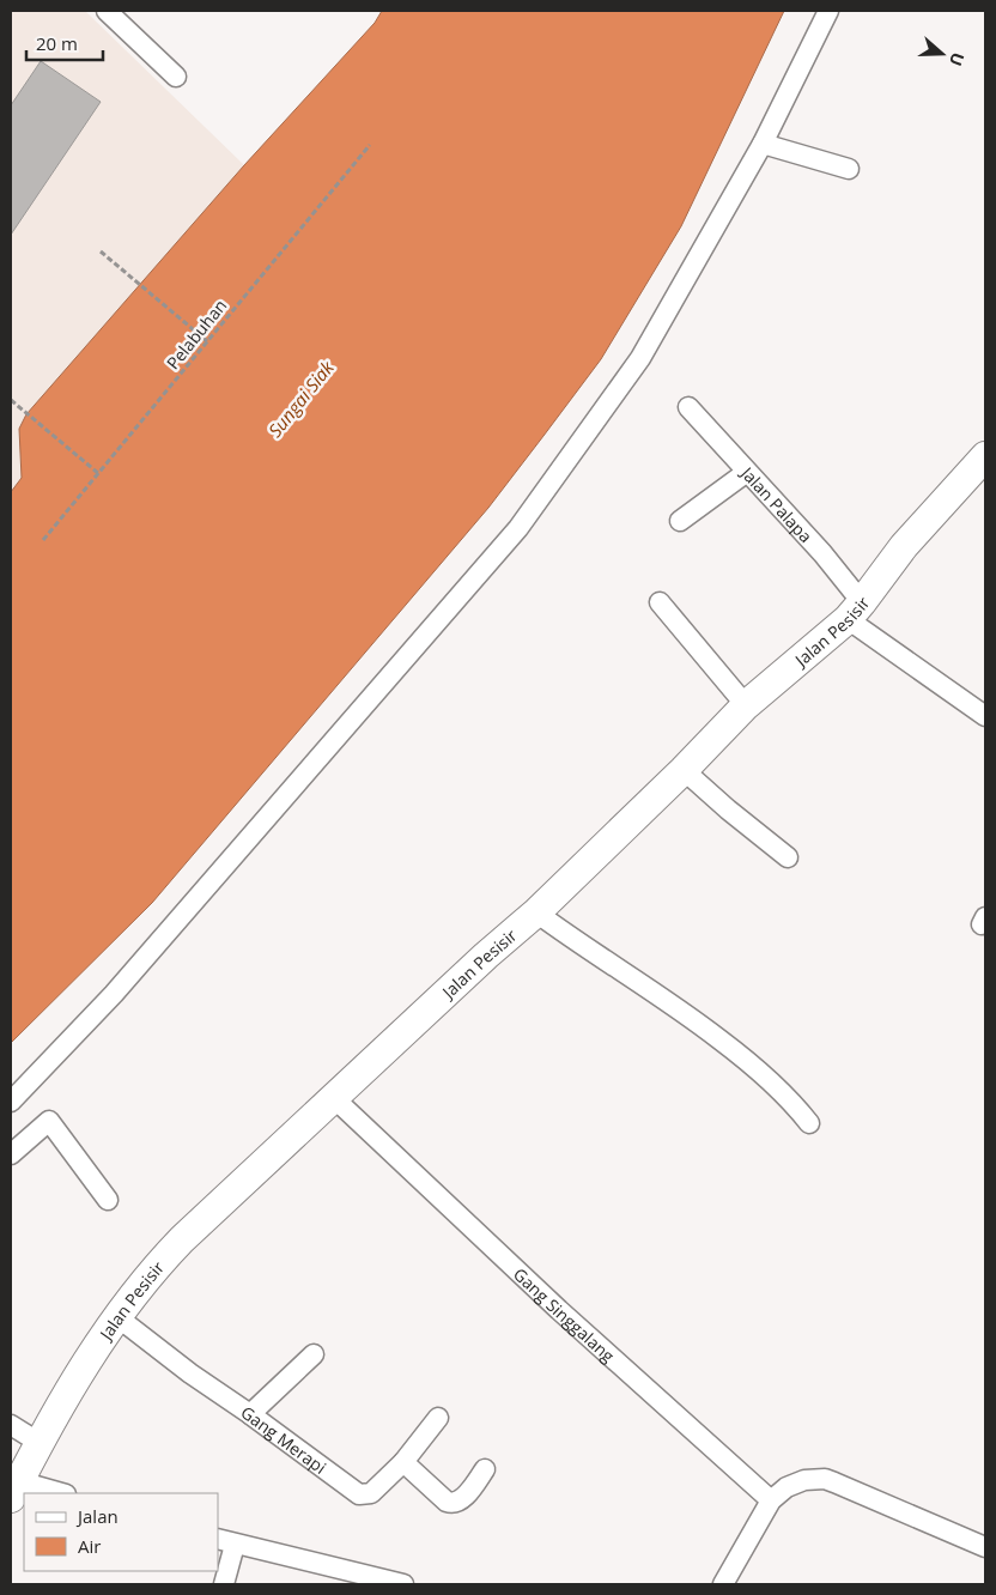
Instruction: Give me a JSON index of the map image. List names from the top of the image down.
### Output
{
  "streets": {
    "street": [
      "Jalan Palapa",
      "Jalan Pesisir",
      "Gang Singgalang",
      "Gang Merapi"
    ],
    "path": ["Pelabuhan"]
  },
  "crossings": [
    ["Jalan Palapa", "Jalan Pesisir"],
    ["Jalan Pesisir", "Gang Singgalang"],
    ["Jalan Pesisir", "Gang Merapi"]
  ],
  "water": ["Sungai Siak"],
  "legend": ["Jalan", "Air"],
  "scale_bar": "20 m",
  "north": "right"
}
